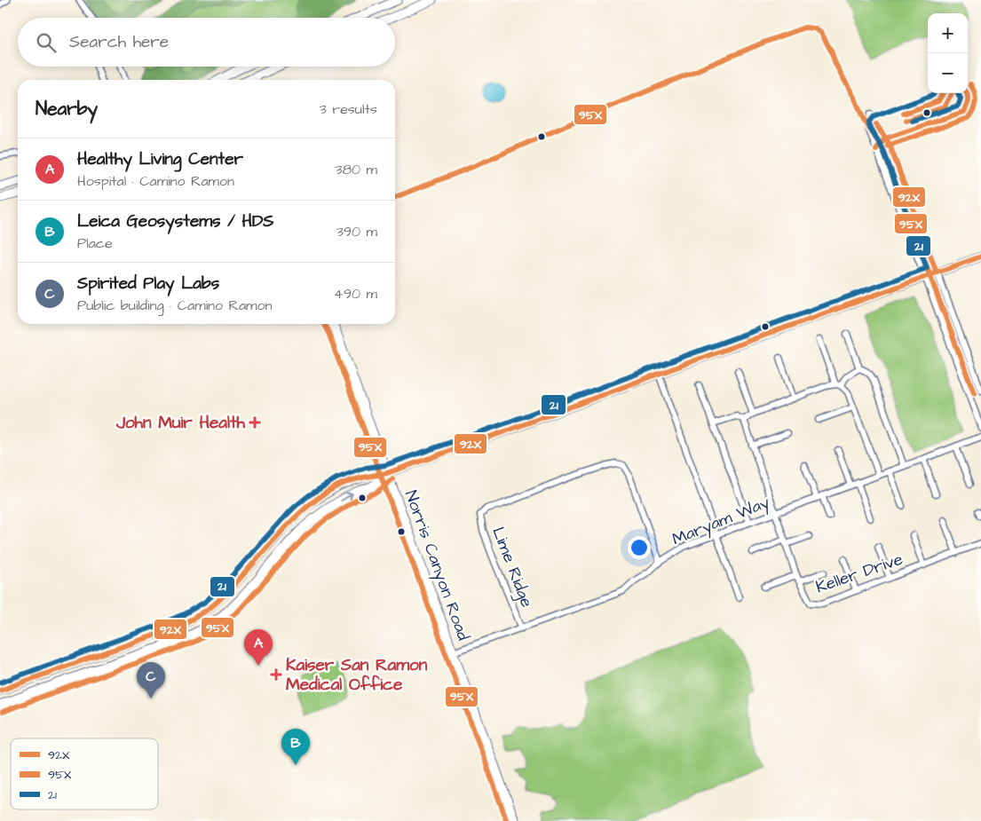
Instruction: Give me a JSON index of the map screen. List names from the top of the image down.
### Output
{
  "streets": {
    "street": [
      "Maryam Way",
      "Norris Canyon Road",
      "Lime Ridge",
      "Keller Drive"
    ]
  },
  "crossings": [
    ["Maryam Way", "Norris Canyon Road"],
    ["Maryam Way", "Lime Ridge"],
    ["Maryam Way", "Keller Drive"]
  ],
  "places": {
    "health": ["John Muir Health", "Kaiser San Ramon Medical Office"]
  },
  "lines": ["transit line 95X", "transit line 92X", "transit line 21"],
  "legend": ["92X", "95X", "21"],
  "page": {
    "map_buttons": ["+", "−"],
    "search": "Search here",
    "heading": ["Nearby", "3 results"],
    "list": [
      {
        "mark": "A",
        "name": "Healthy Living Center",
        "note": "Hospital · Camino Ramon",
        "value": "380 m"
      },
      {
        "mark": "B",
        "name": "Leica Geosystems / HDS",
        "note": "Place",
        "value": "390 m"
      },
      {
        "mark": "C",
        "name": "Spirited Play Labs",
        "note": "Public building · Camino Ramon",
        "value": "490 m"
      }
    ],
    "pins": ["A", "C", "B"]
  }
}
